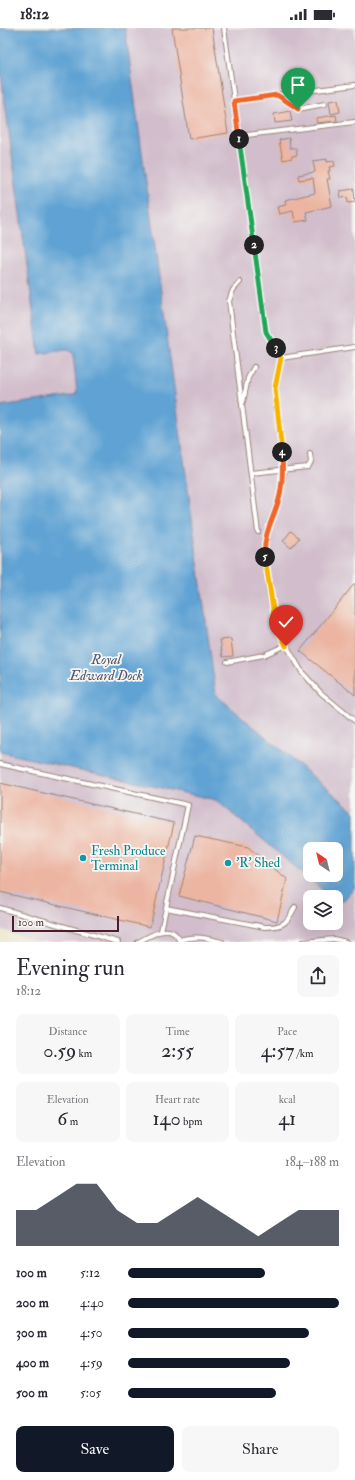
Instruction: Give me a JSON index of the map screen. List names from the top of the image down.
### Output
{
  "water": ["Royal Edward Dock"],
  "places": ["Fresh Produce Terminal", "'R' Shed"],
  "scale_bar": "100 m",
  "north": "top left",
  "page": {
    "status": "18:12",
    "pins": [
      "1",
      "2",
      "3",
      "4",
      "5"
    ],
    "scale": "100 m",
    "heading": ["Evening run", "18:12"],
    "stats": [
      ["Distance", "0.59 km"],
      ["Time", "2:55"],
      ["Pace", "4:57 /km"],
      ["Elevation", "6 m"],
      ["Heart rate", "140 bpm"],
      ["kcal", "41"]
    ],
    "chart": ["Elevation", "184–188 m"],
    "list": [
      {
        "name": "100 m",
        "note": "5:12"
      },
      {
        "name": "200 m",
        "note": "4:40"
      },
      {
        "name": "300 m",
        "note": "4:50"
      },
      {
        "name": "400 m",
        "note": "4:59"
      },
      {
        "name": "500 m",
        "note": "5:05"
      }
    ],
    "buttons": ["Save", "Share"]
  }
}
